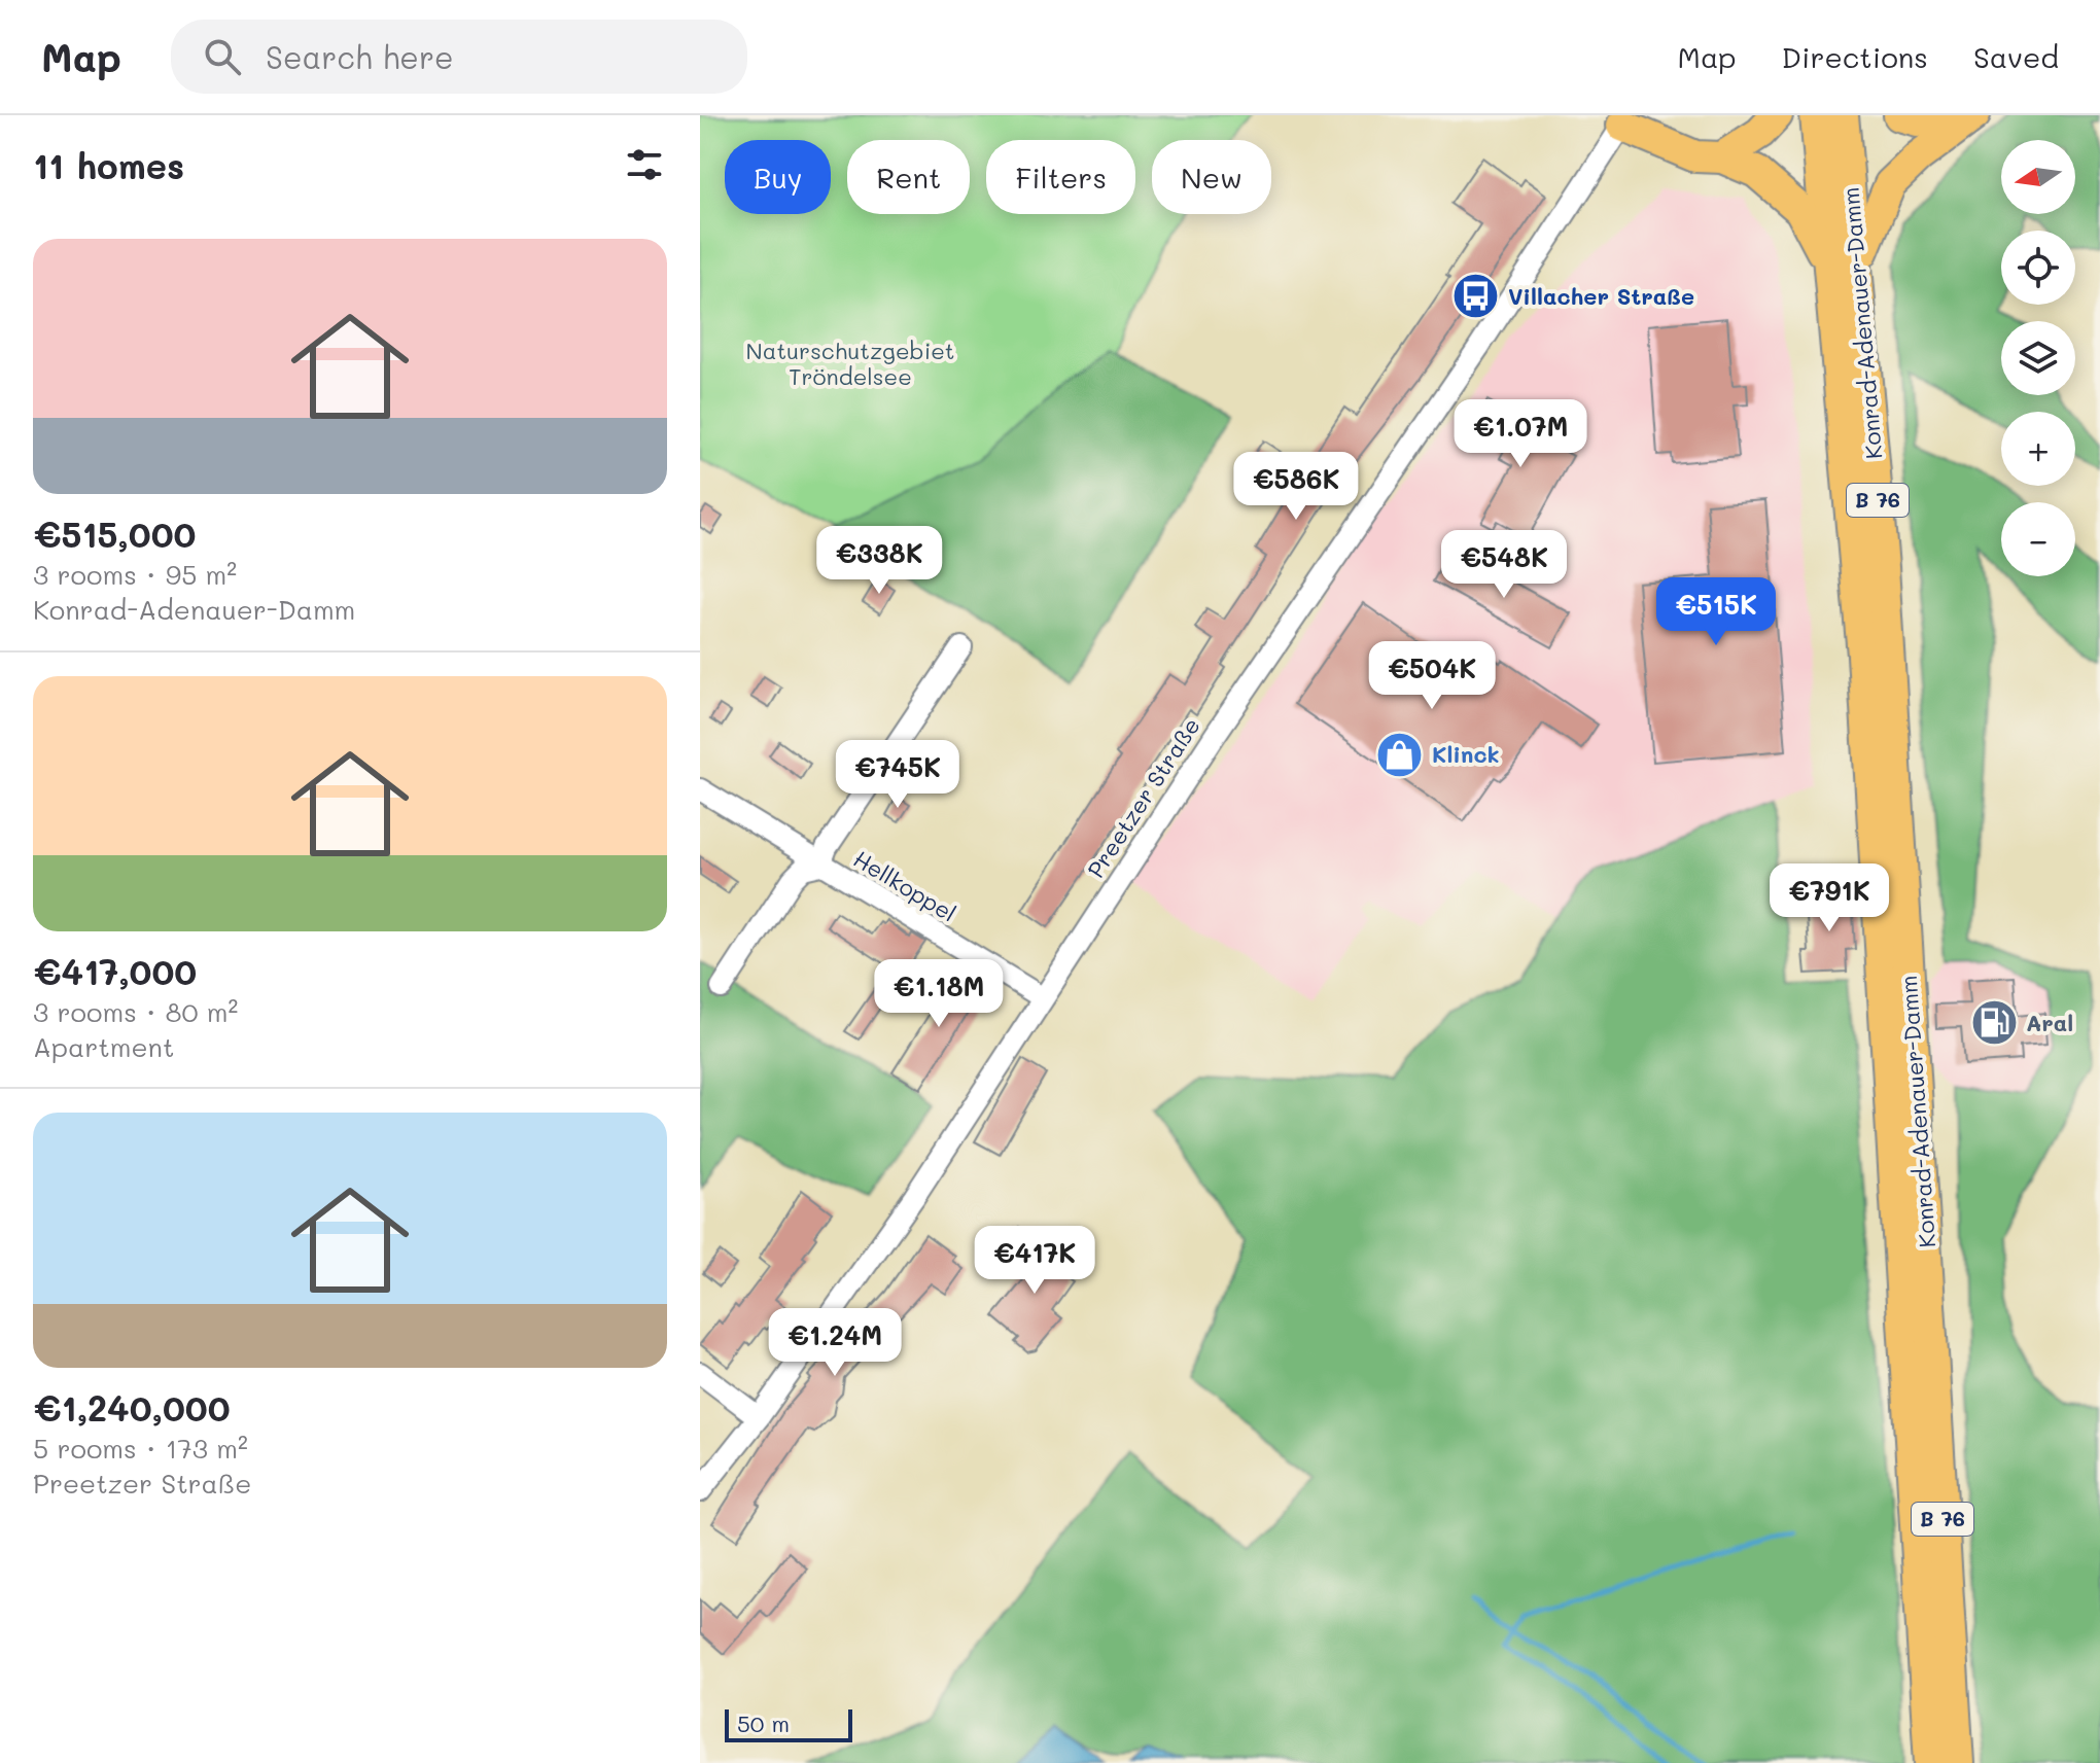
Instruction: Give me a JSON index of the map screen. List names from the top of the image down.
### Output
{
  "streets": {
    "highway": ["Konrad-Adenauer-Damm", "B 76"],
    "street": ["Preetzer Straße", "Hellkoppel"]
  },
  "crossings": [
    ["Preetzer Straße", "Hellkoppel"]
  ],
  "parks": ["Naturschutzgebiet Tröndelsee"],
  "places": {
    "bus stop": ["Villacher Straße"],
    "shop": ["Klinck"],
    "fuel station": ["Aral"]
  },
  "scale_bar": "50 m",
  "north": "left",
  "page": {
    "header": "Map",
    "search": "Search here",
    "nav": ["Map", "Directions", "Saved"],
    "heading": "11 homes",
    "map_buttons": ["+", "−"],
    "chip": [
      "Buy",
      "Rent",
      "Filters",
      "New"
    ],
    "list": [
      {
        "name": "€515,000",
        "note": "3 rooms · 95 m² · Konrad-Adenauer-Damm"
      },
      {
        "name": "€417,000",
        "note": "3 rooms · 80 m² · Apartment"
      },
      {
        "name": "€1,240,000",
        "note": "5 rooms · 173 m² · Preetzer Straße"
      }
    ],
    "price": [
      "€1.07M",
      "€586K",
      "€338K",
      "€548K",
      "€515K",
      "€504K",
      "€745K",
      "€791K",
      "€1.18M",
      "€417K",
      "€1.24M"
    ],
    "scale": "50 m"
  }
}
